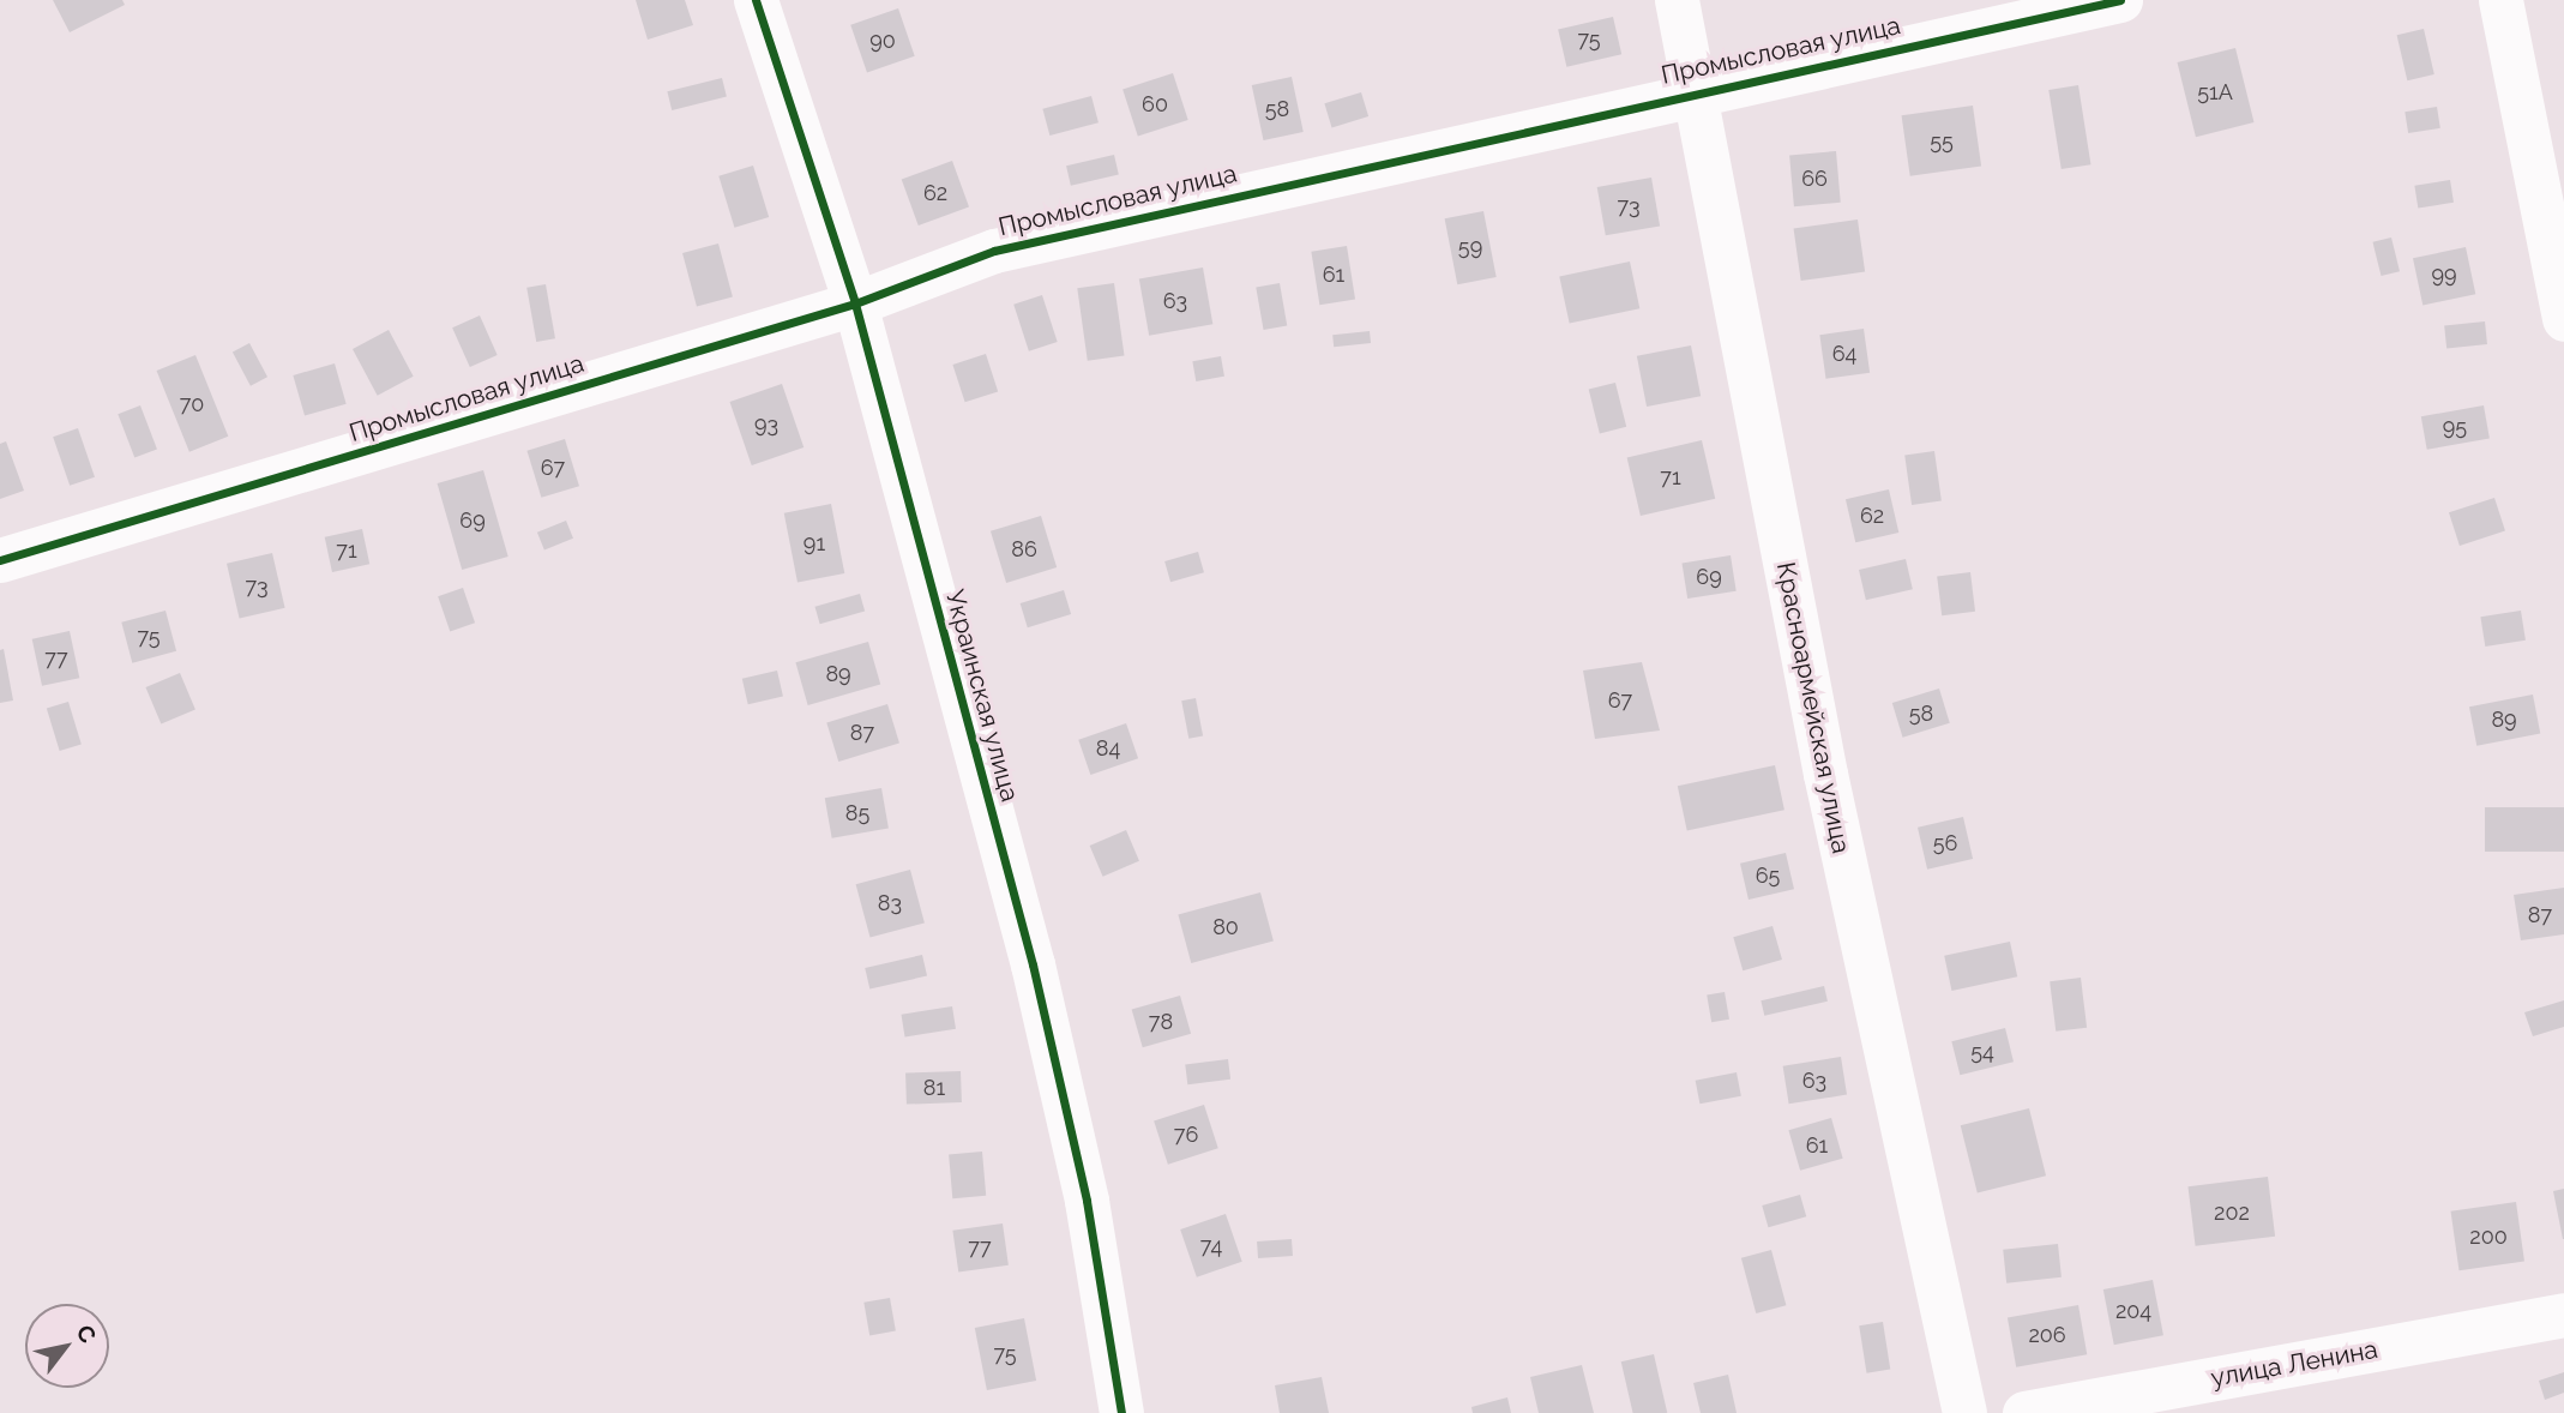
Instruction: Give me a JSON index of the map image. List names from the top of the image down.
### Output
{
  "streets": {
    "street": [
      "Промысловая улица",
      "Украинская улица",
      "Красноармейская улица",
      "улица Ленина"
    ]
  },
  "crossings": [
    ["Промысловая улица", "Украинская улица"],
    ["Промысловая улица", "Красноармейская улица"]
  ],
  "house_numbers": [
    "75",
    "90",
    "51А",
    "60",
    "58",
    "55",
    "66",
    "62",
    "73",
    "59",
    "61",
    "99",
    "63",
    "64",
    "70",
    "93",
    "95",
    "67",
    "71",
    "62",
    "69",
    "91",
    "86",
    "71",
    "69",
    "73",
    "75",
    "77",
    "89",
    "67",
    "58",
    "89",
    "87",
    "84",
    "85",
    "56",
    "65",
    "83",
    "87",
    "80",
    "78",
    "54",
    "63",
    "81",
    "76",
    "61",
    "202",
    "200",
    "74",
    "77",
    "204",
    "206",
    "75"
  ],
  "north": "top right"
}
